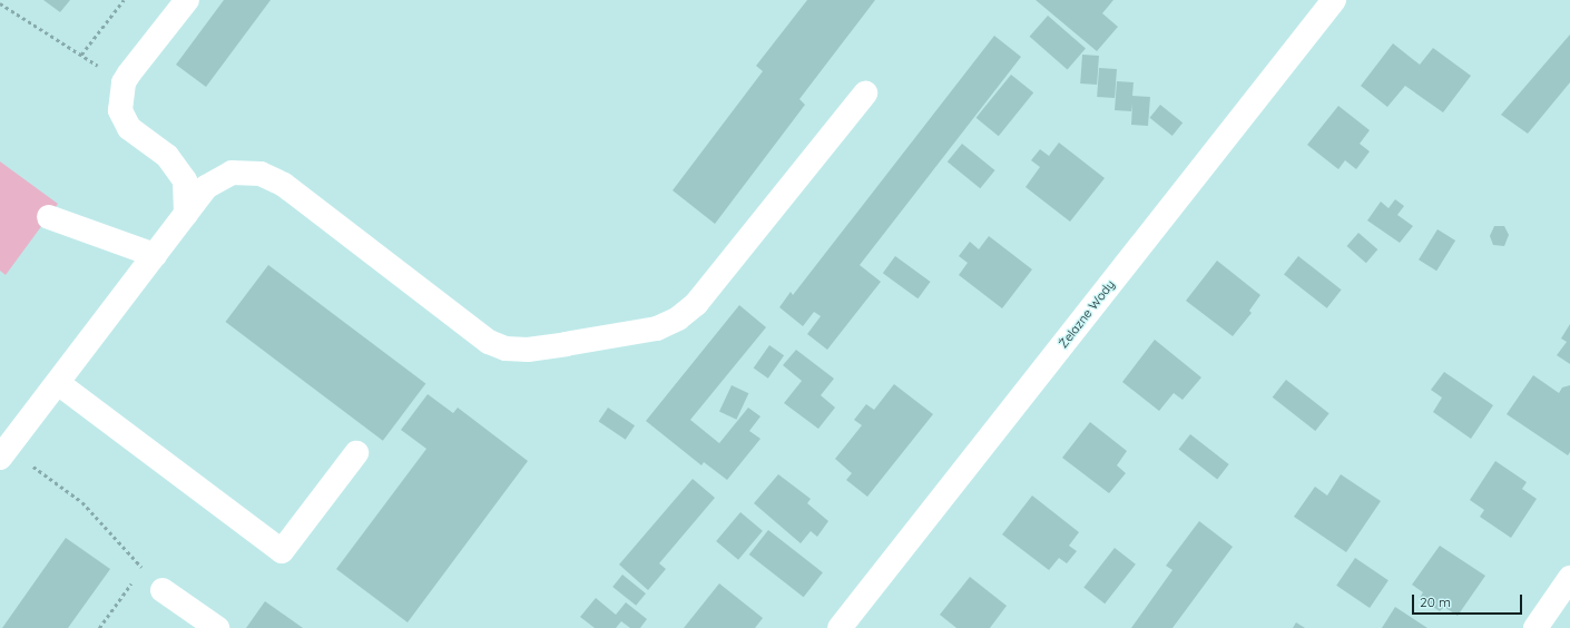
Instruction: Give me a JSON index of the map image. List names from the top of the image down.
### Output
{
  "streets": {
    "street": ["Żelazne Wody"]
  },
  "scale_bar": "20 m"
}
